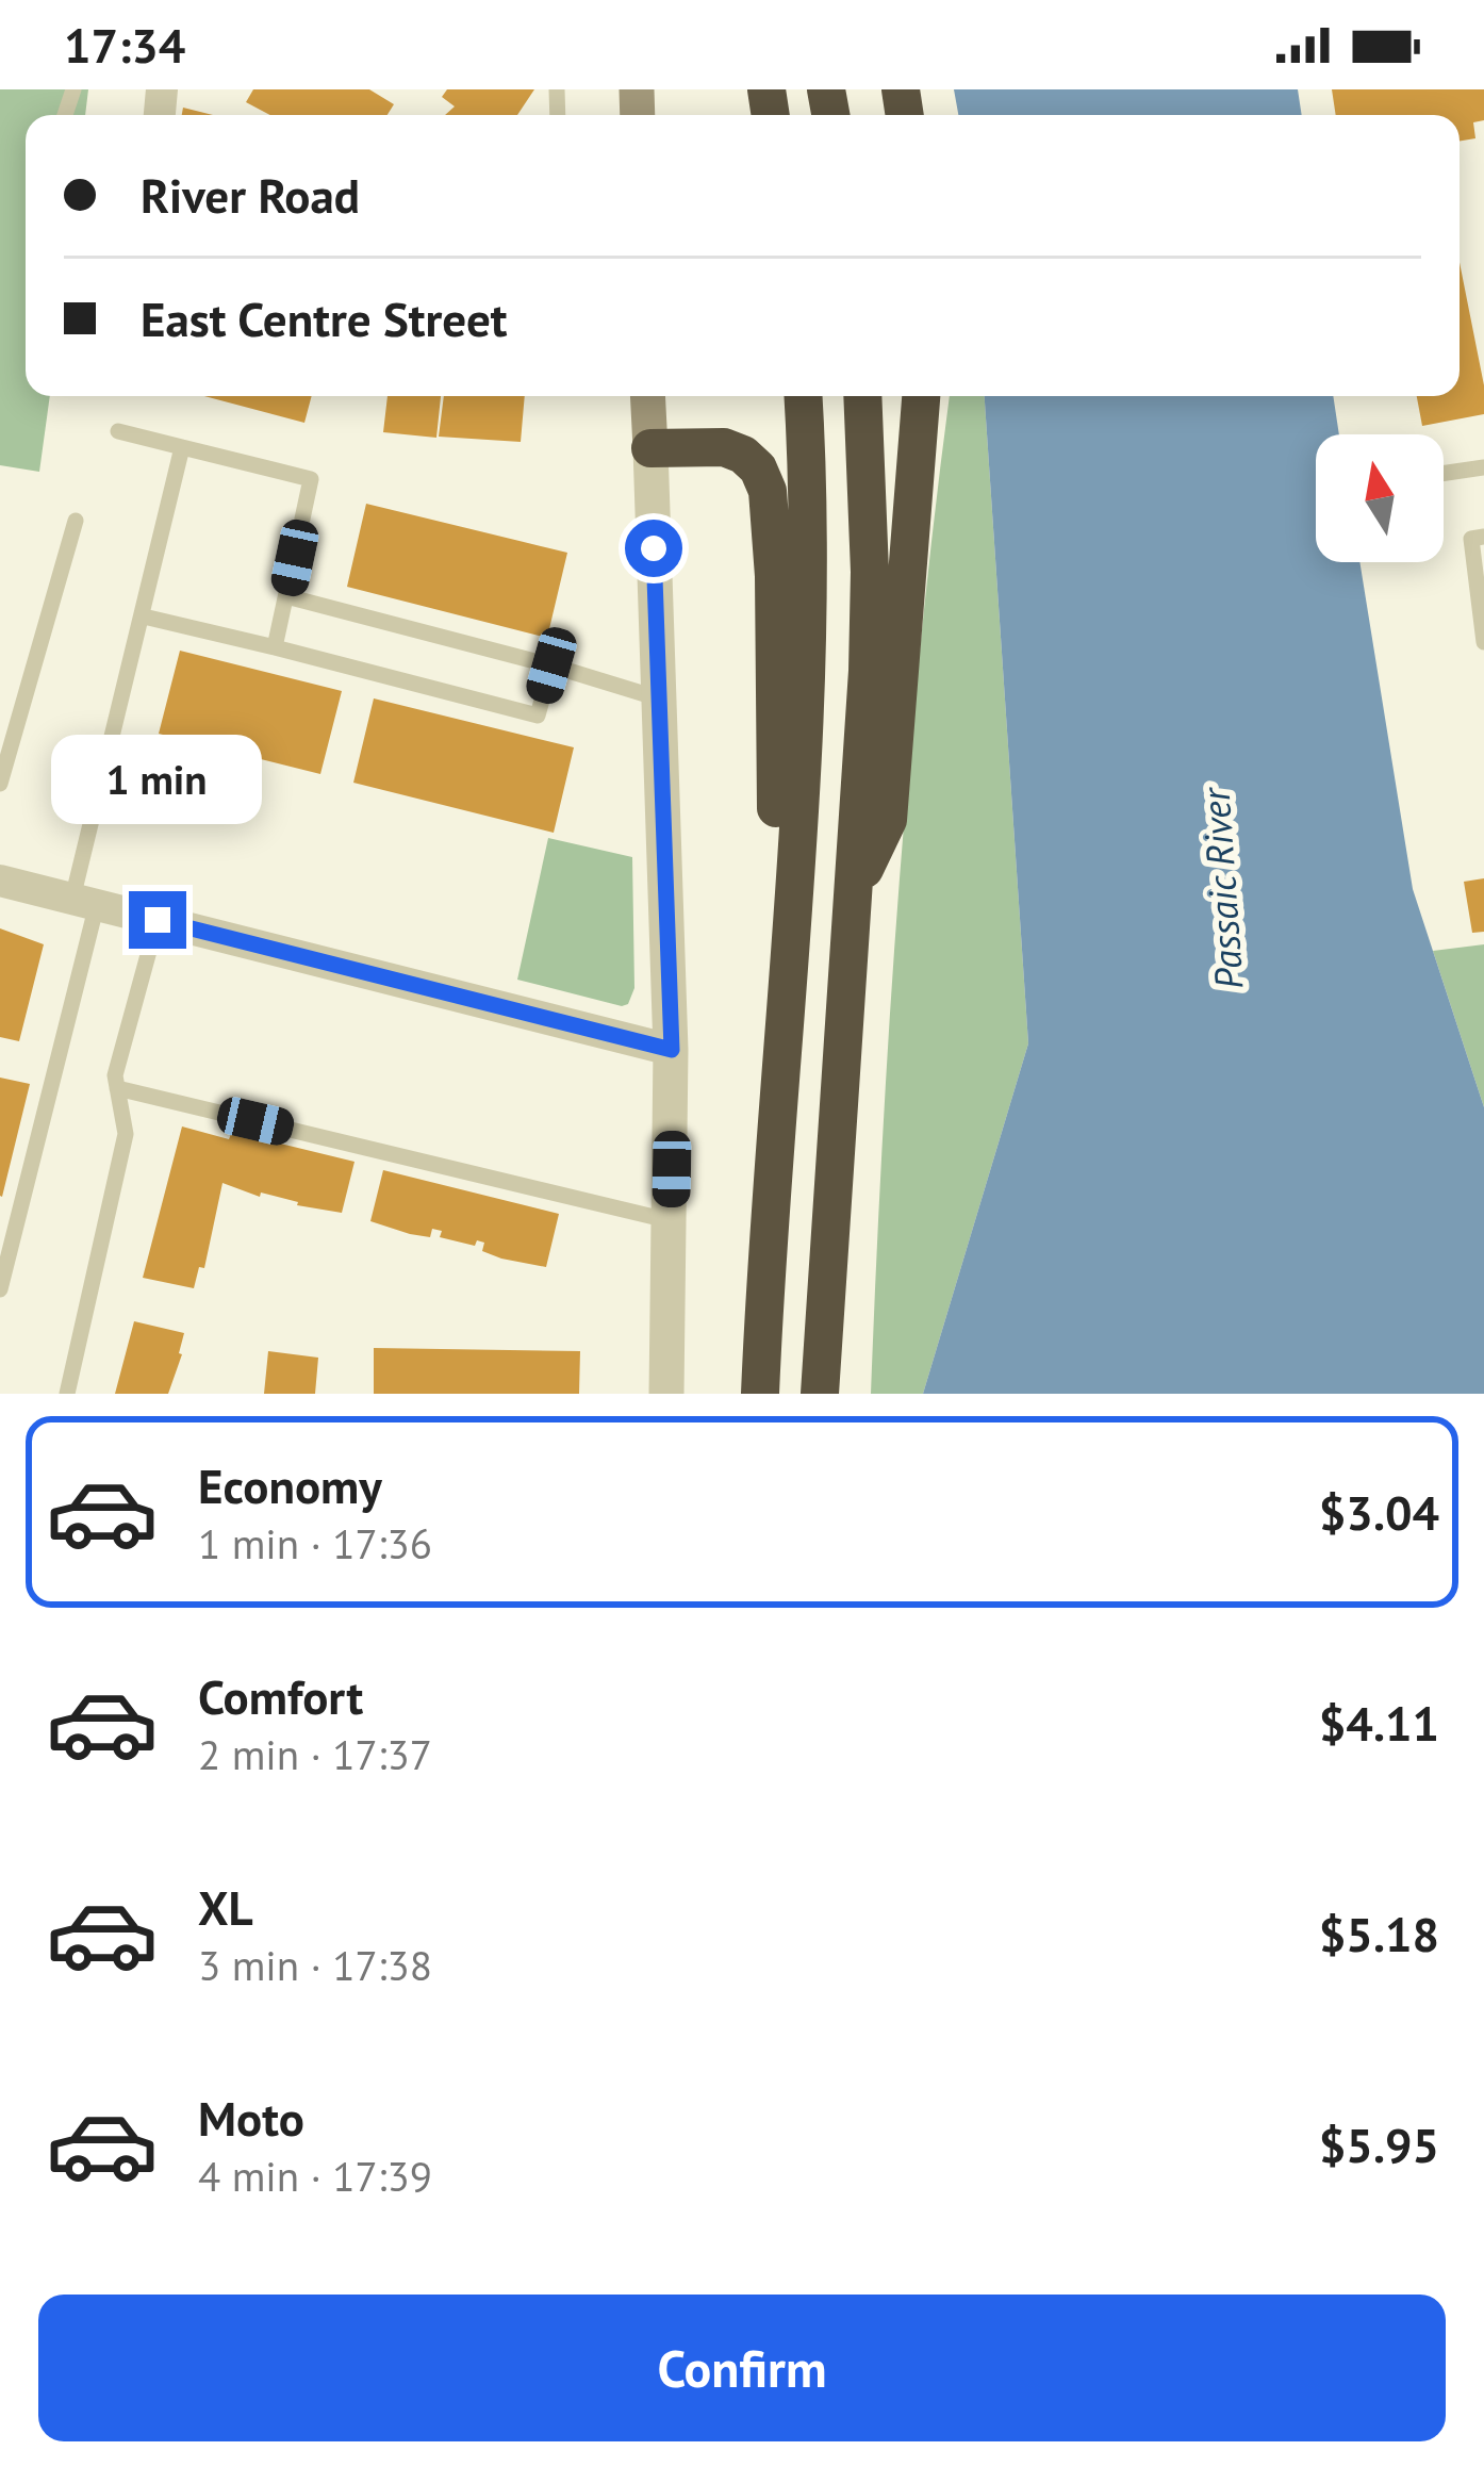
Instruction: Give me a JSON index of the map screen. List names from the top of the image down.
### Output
{
  "water": ["Passaic River"],
  "north": "top",
  "page": {
    "status": "17:34",
    "banner": ["River Road", "East Centre Street"],
    "bubble": "1 min",
    "list": [
      {
        "name": "Economy",
        "note": "1 min · 17:36",
        "value": "$3.04"
      },
      {
        "name": "Comfort",
        "note": "2 min · 17:37",
        "value": "$4.11"
      },
      {
        "name": "XL",
        "note": "3 min · 17:38",
        "value": "$5.18"
      },
      {
        "name": "Moto",
        "note": "4 min · 17:39",
        "value": "$5.95"
      }
    ],
    "buttons": "Confirm"
  }
}
